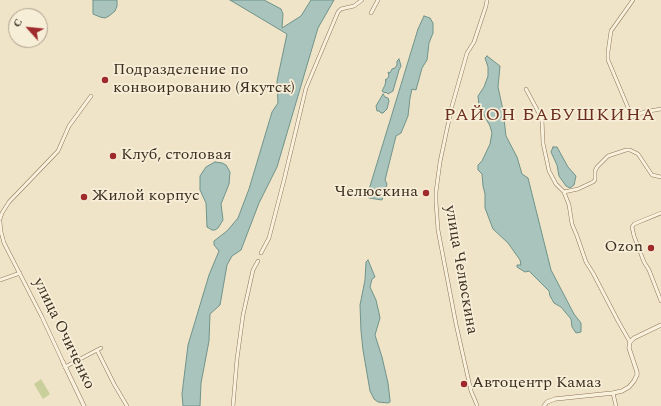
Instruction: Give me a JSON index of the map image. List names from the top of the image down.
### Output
{
  "streets": {
    "street": ["улица Челюскина", "улица Очиченко"]
  },
  "districts": ["РАЙОН БАБУШКИНА"],
  "places": [
    "Подразделение по конвоированию (Якутск)",
    "Клуб, столовая",
    "Челюскина",
    "Жилой корпус",
    "Ozon",
    "Автоцентр Камаз"
  ],
  "north": "top left"
}
